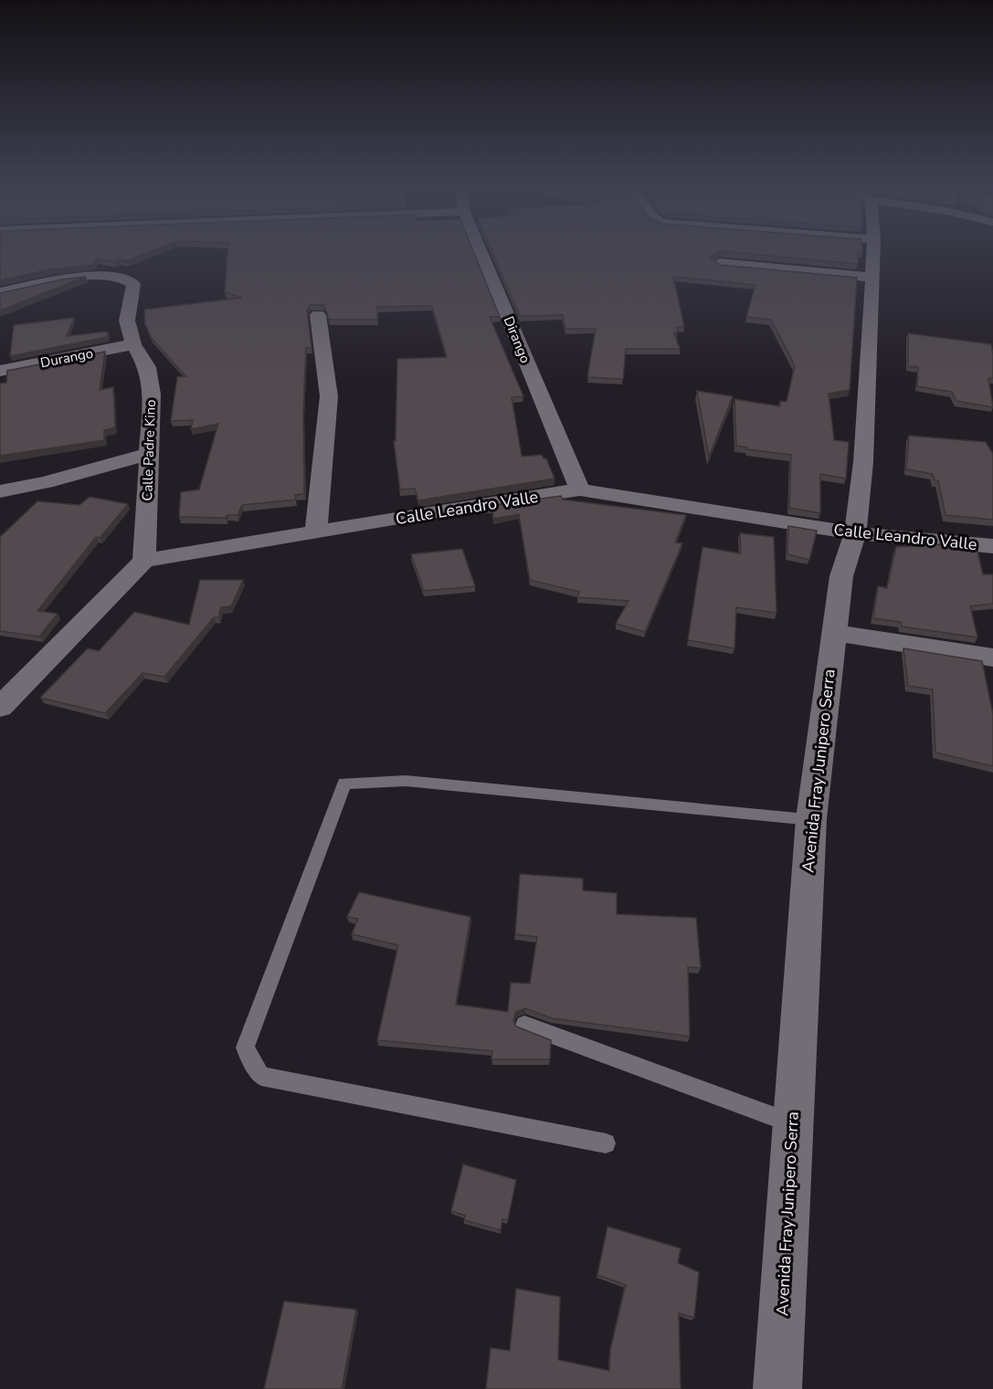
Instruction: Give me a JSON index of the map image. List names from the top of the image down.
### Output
{
  "streets": {
    "street": [
      "Dirango",
      "Durango",
      "Calle Padre Kino",
      "Calle Leandro Valle",
      "Avenida Fray Junipero Serra"
    ]
  },
  "crossings": [
    ["Dirango", "Calle Leandro Valle"],
    ["Durango", "Calle Padre Kino"],
    ["Calle Padre Kino", "Calle Leandro Valle"],
    ["Calle Leandro Valle", "Avenida Fray Junipero Serra"]
  ]
}
